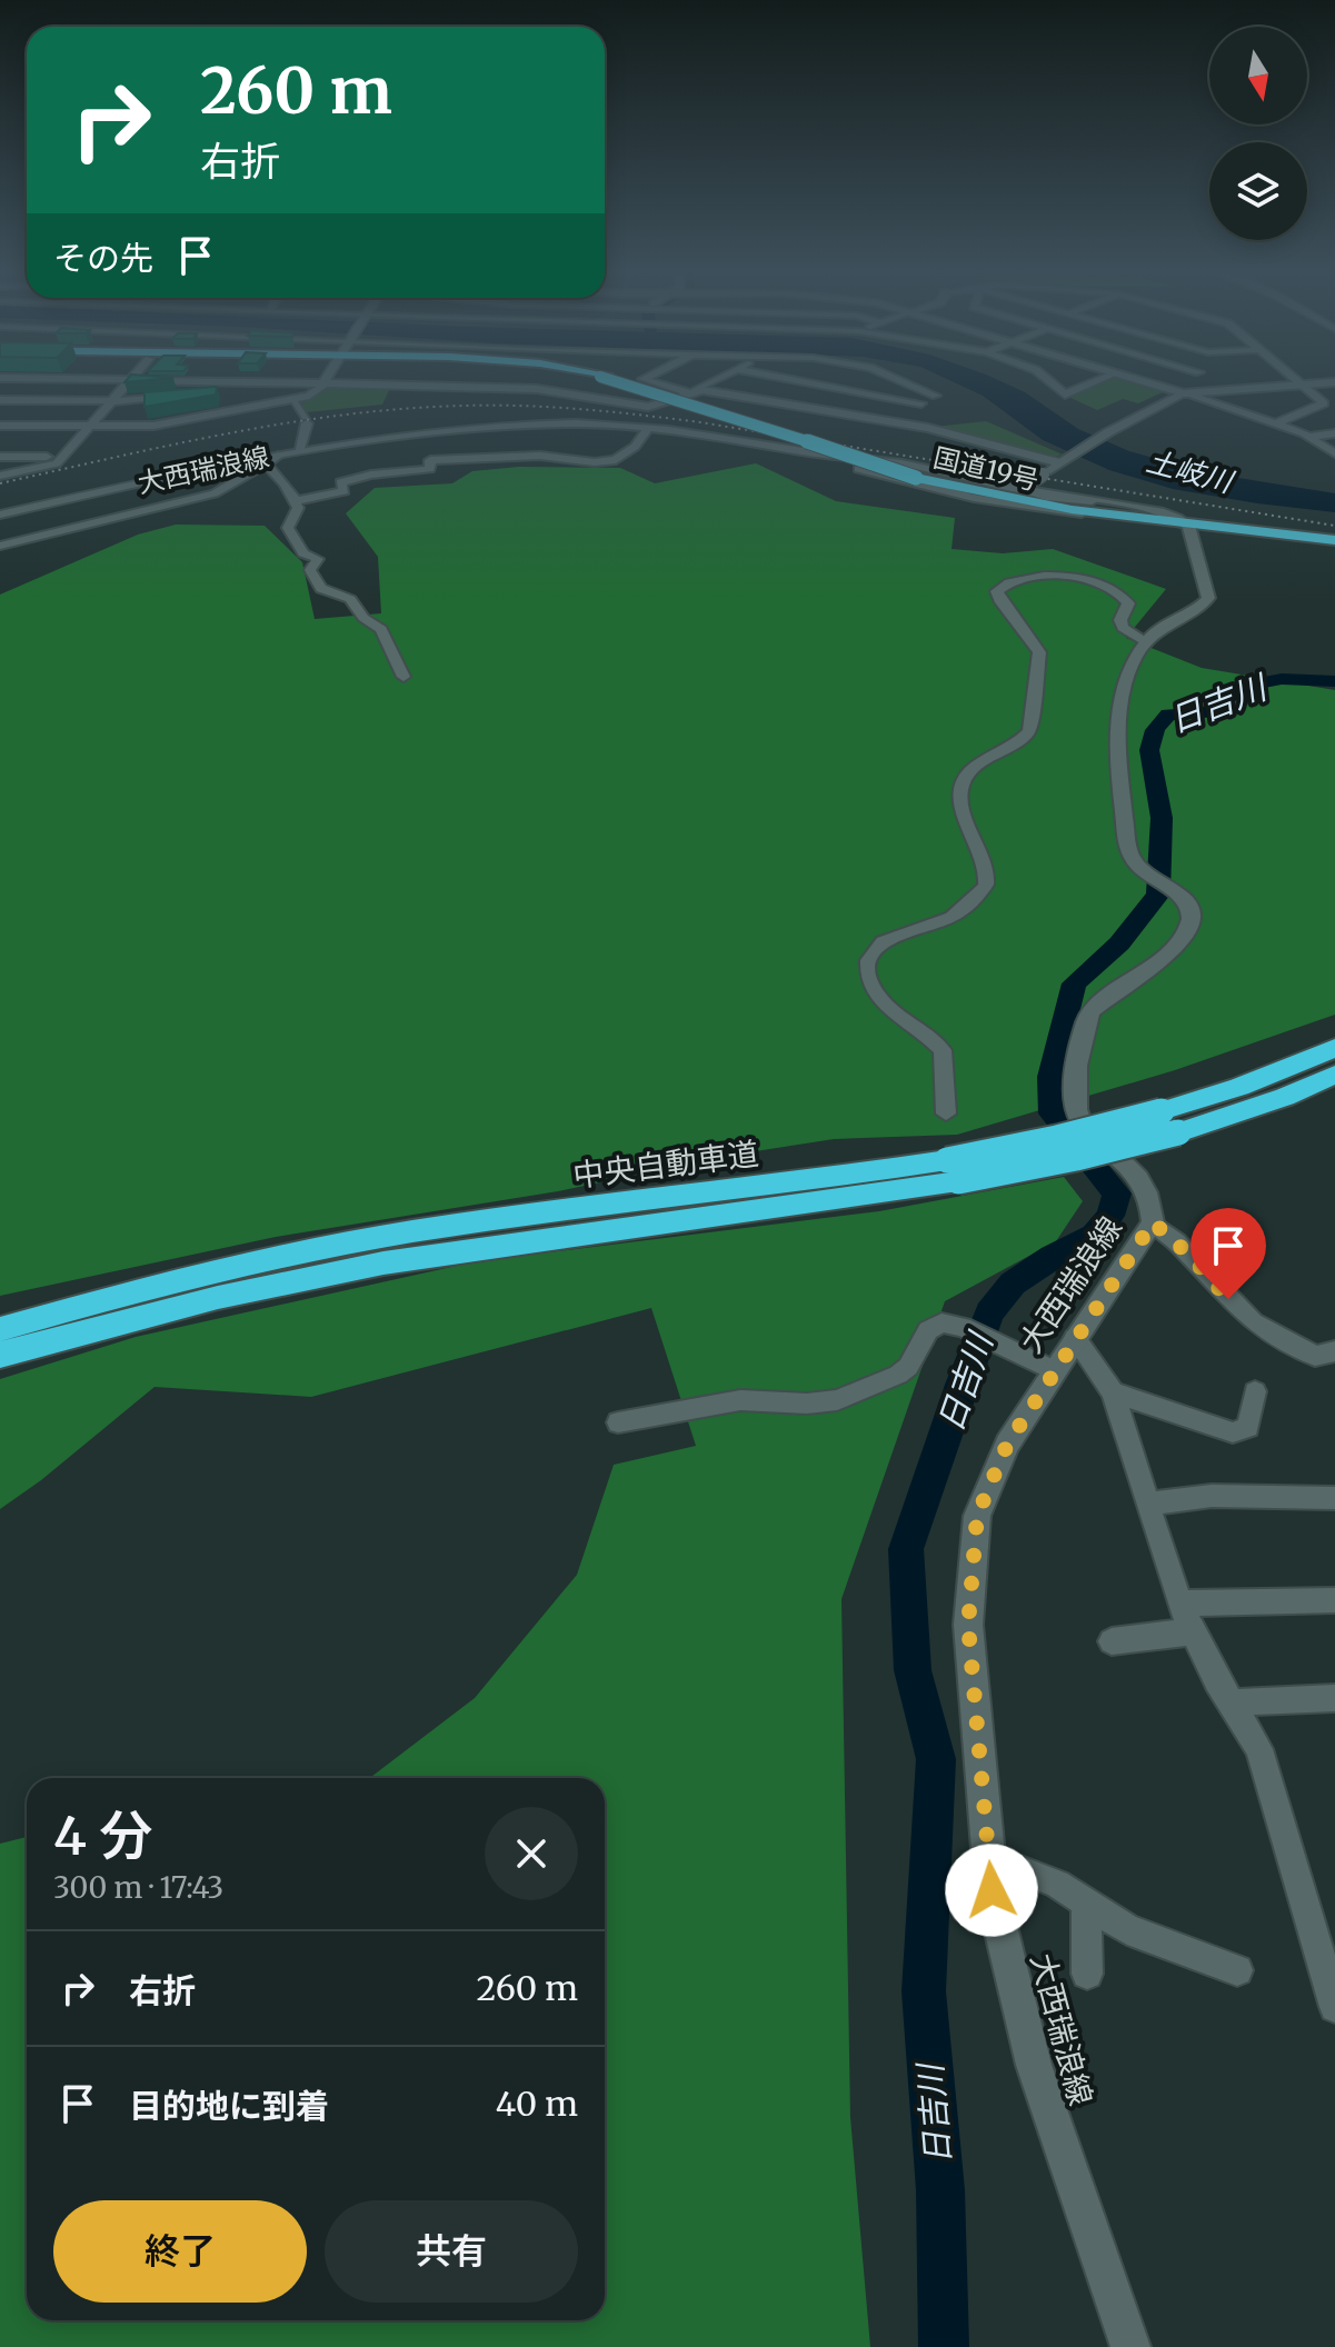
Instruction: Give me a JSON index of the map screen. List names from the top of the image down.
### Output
{
  "streets": {
    "highway": ["国道19号", "中央自動車道"],
    "main road": ["大西瑞浪線"]
  },
  "crossings": [
    ["国道19号", "大西瑞浪線"]
  ],
  "water": ["土岐川", "日吉川"],
  "north": "bottom",
  "page": {
    "turn": ["260 m", "右折"],
    "then": "その先",
    "heading": ["4 分", "300 m · 17:43"],
    "list": [
      {
        "name": "右折",
        "value": "260 m"
      },
      {
        "name": "目的地に到着",
        "value": "40 m"
      }
    ],
    "buttons": ["終了", "共有"]
  }
}
